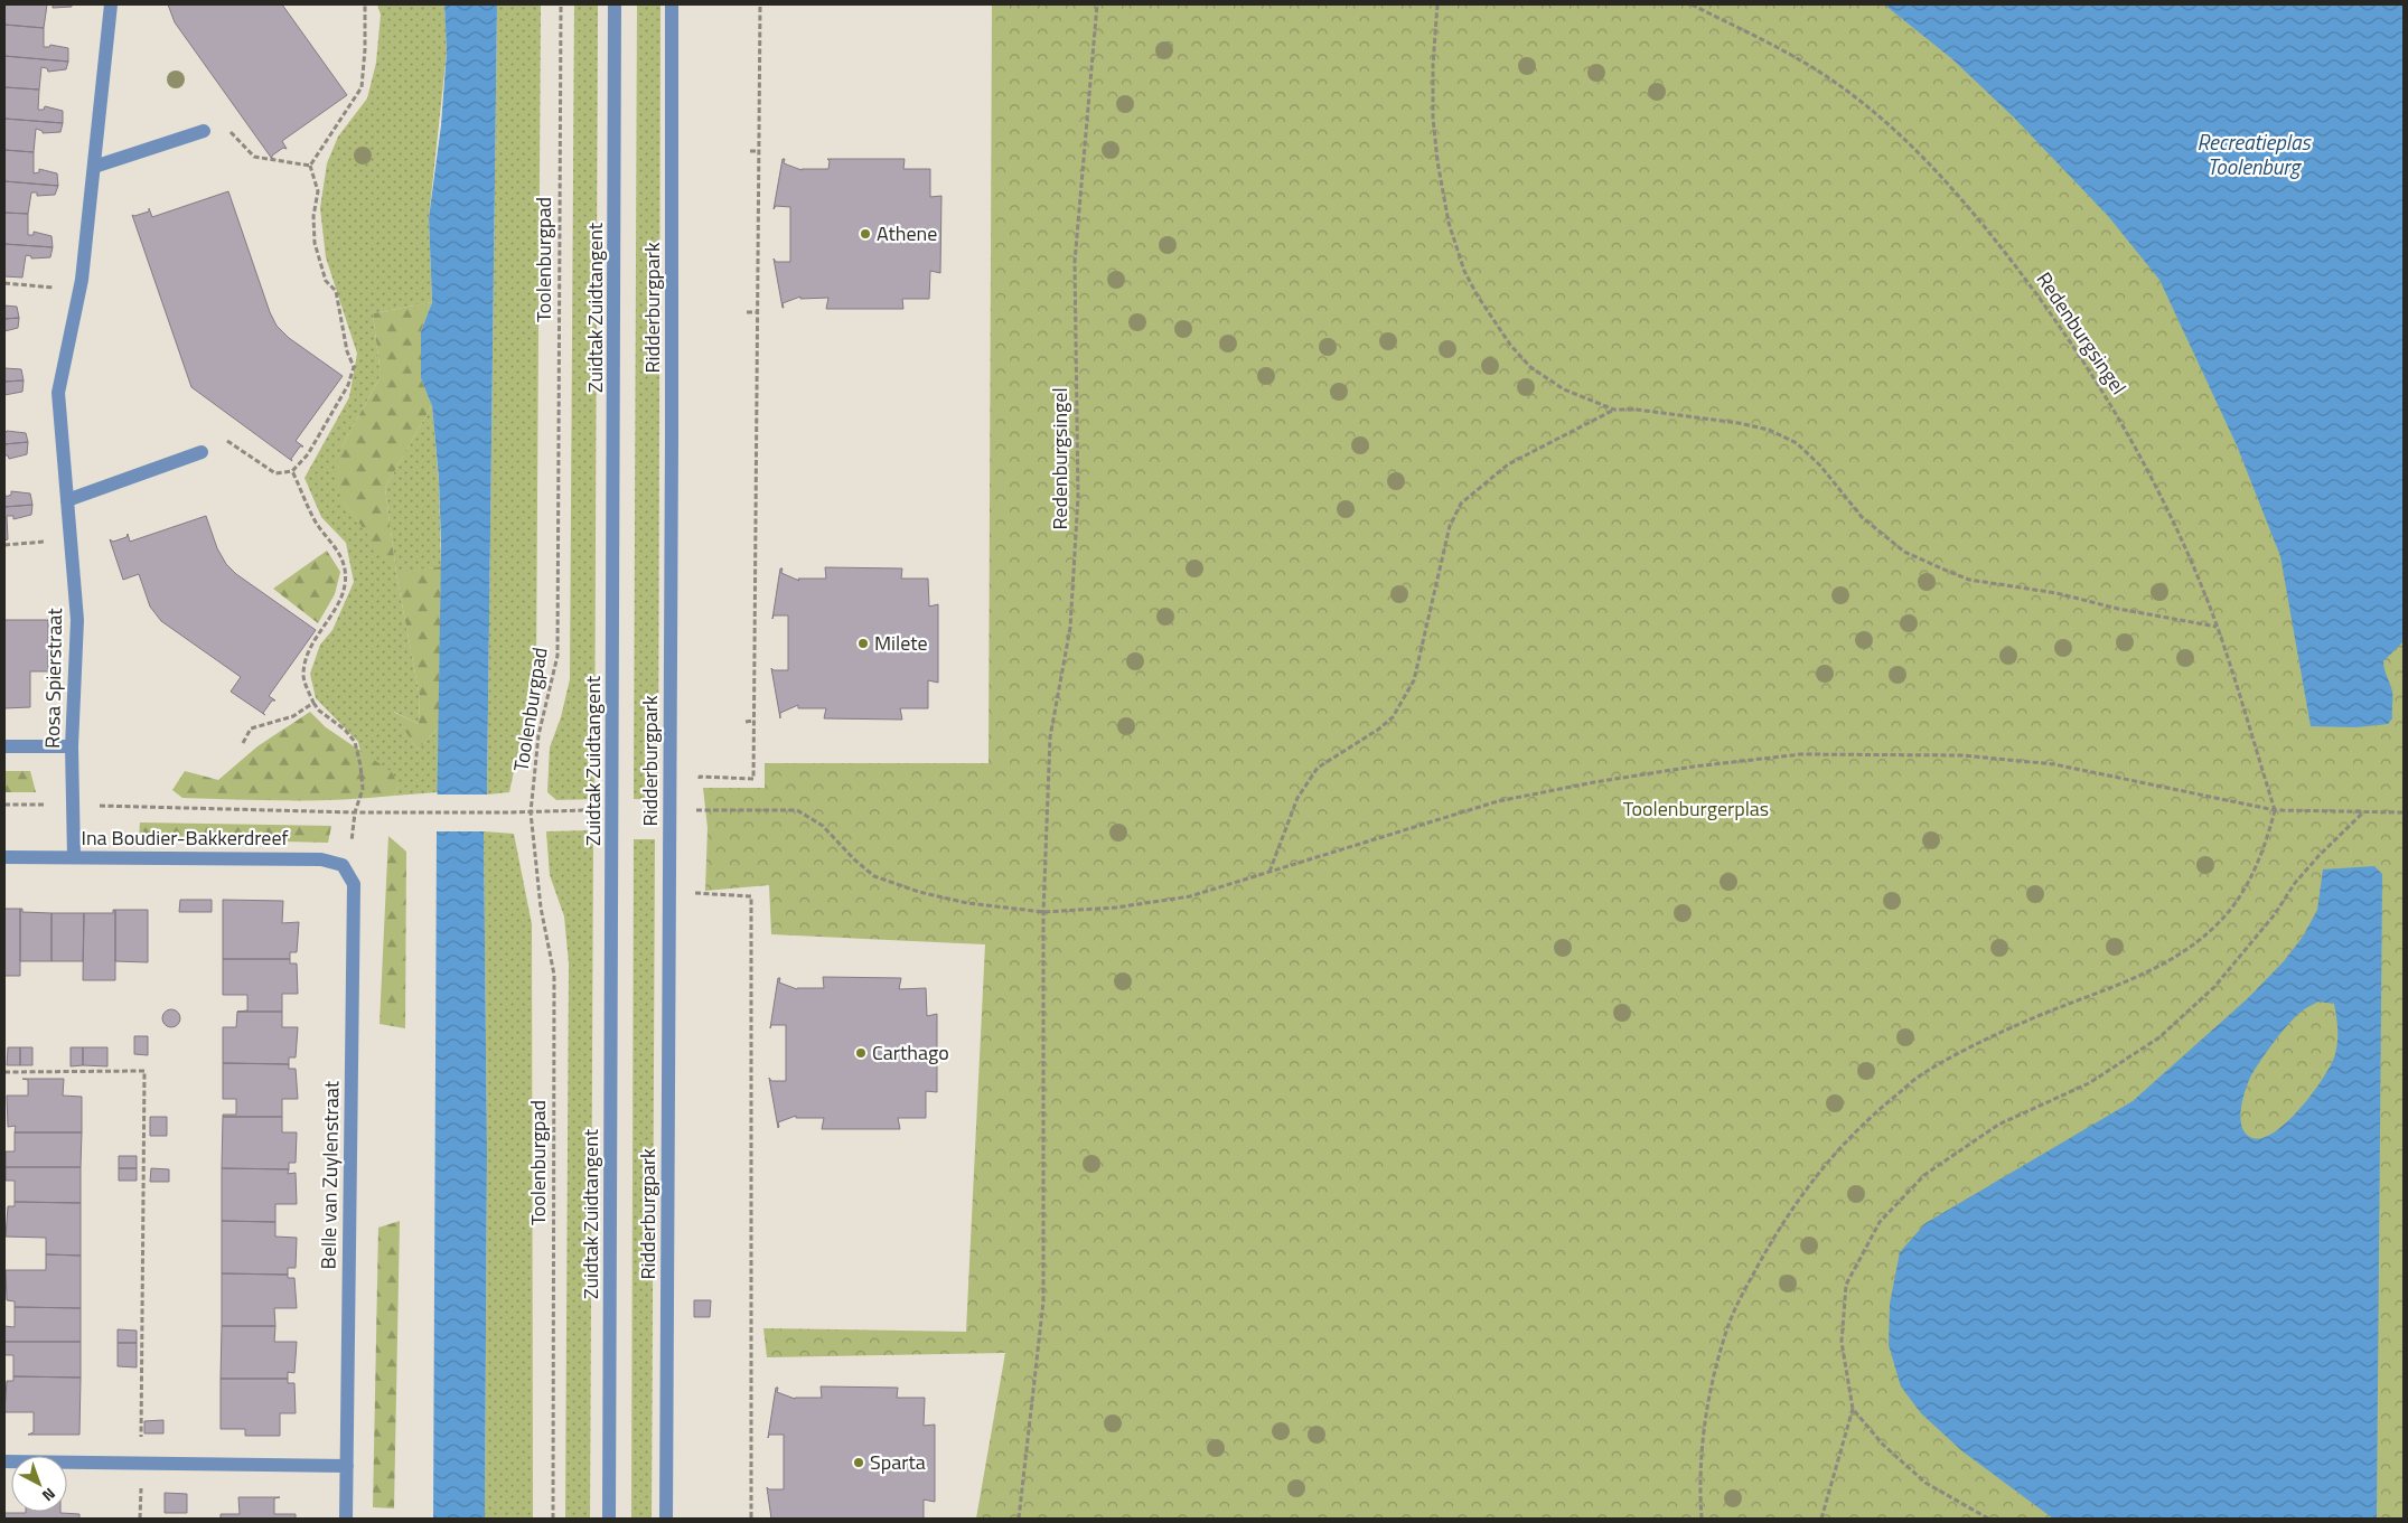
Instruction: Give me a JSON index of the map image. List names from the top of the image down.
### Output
{
  "streets": {
    "street": [
      "Zuidtak Zuidtangent",
      "Ridderburgpark",
      "Rosa Spierstraat",
      "Ina Boudier-Bakkerdreef",
      "Belle van Zuylenstraat"
    ],
    "path": ["Toolenburgpad", "Redenburgsingel"]
  },
  "crossings": [
    ["Toolenburgpad", "Ina Boudier-Bakkerdreef"],
    ["Zuidtak Zuidtangent", "Ina Boudier-Bakkerdreef"],
    ["Rosa Spierstraat", "Ina Boudier-Bakkerdreef"],
    ["Ina Boudier-Bakkerdreef", "Belle van Zuylenstraat"]
  ],
  "water": ["Recreatieplas Toolenburg"],
  "parks": ["Toolenburgerplas"],
  "places": [
    "Athene",
    "Milete",
    "Carthago",
    "Sparta"
  ],
  "north": "bottom right"
}
